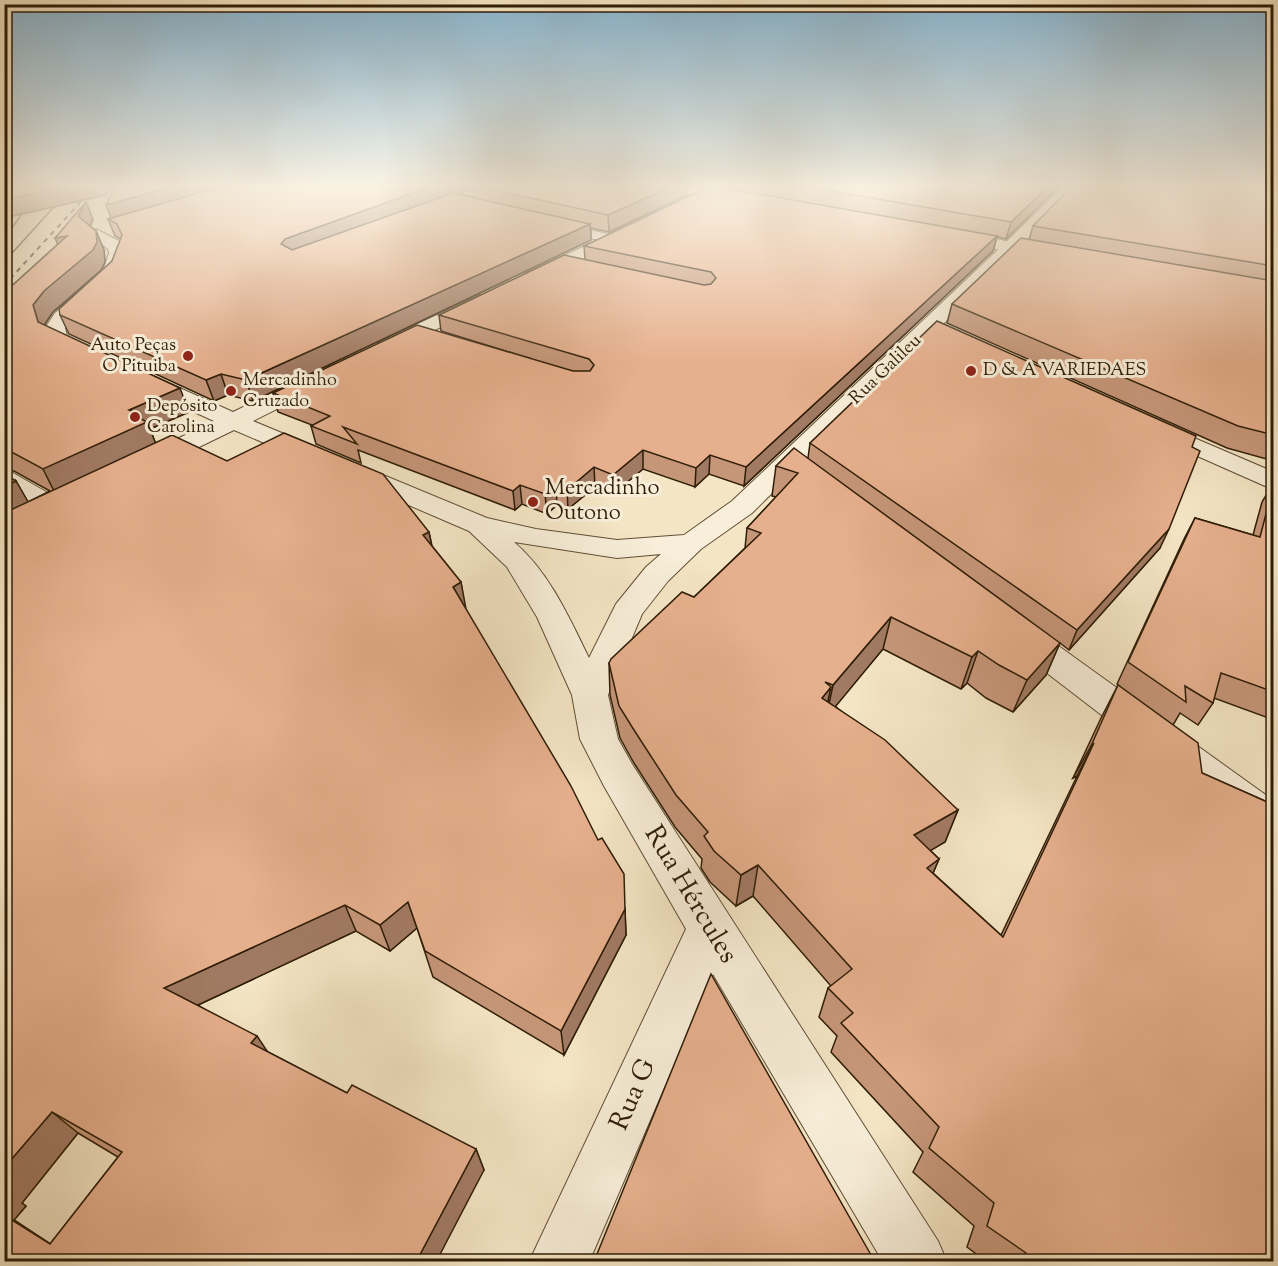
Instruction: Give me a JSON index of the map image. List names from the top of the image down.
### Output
{
  "streets": {
    "street": ["Rua Galileu", "Rua Hércules", "Rua G"]
  },
  "crossings": [
    ["Rua Galileu", "Rua Hércules"],
    ["Rua Hércules", "Rua G"]
  ],
  "places": [
    "Auto Peças O Pituiba",
    "D & A VARIEDAES",
    "Mercadinho Cruzado",
    "Depósito Carolina",
    "Mercadinho Outono"
  ]
}
